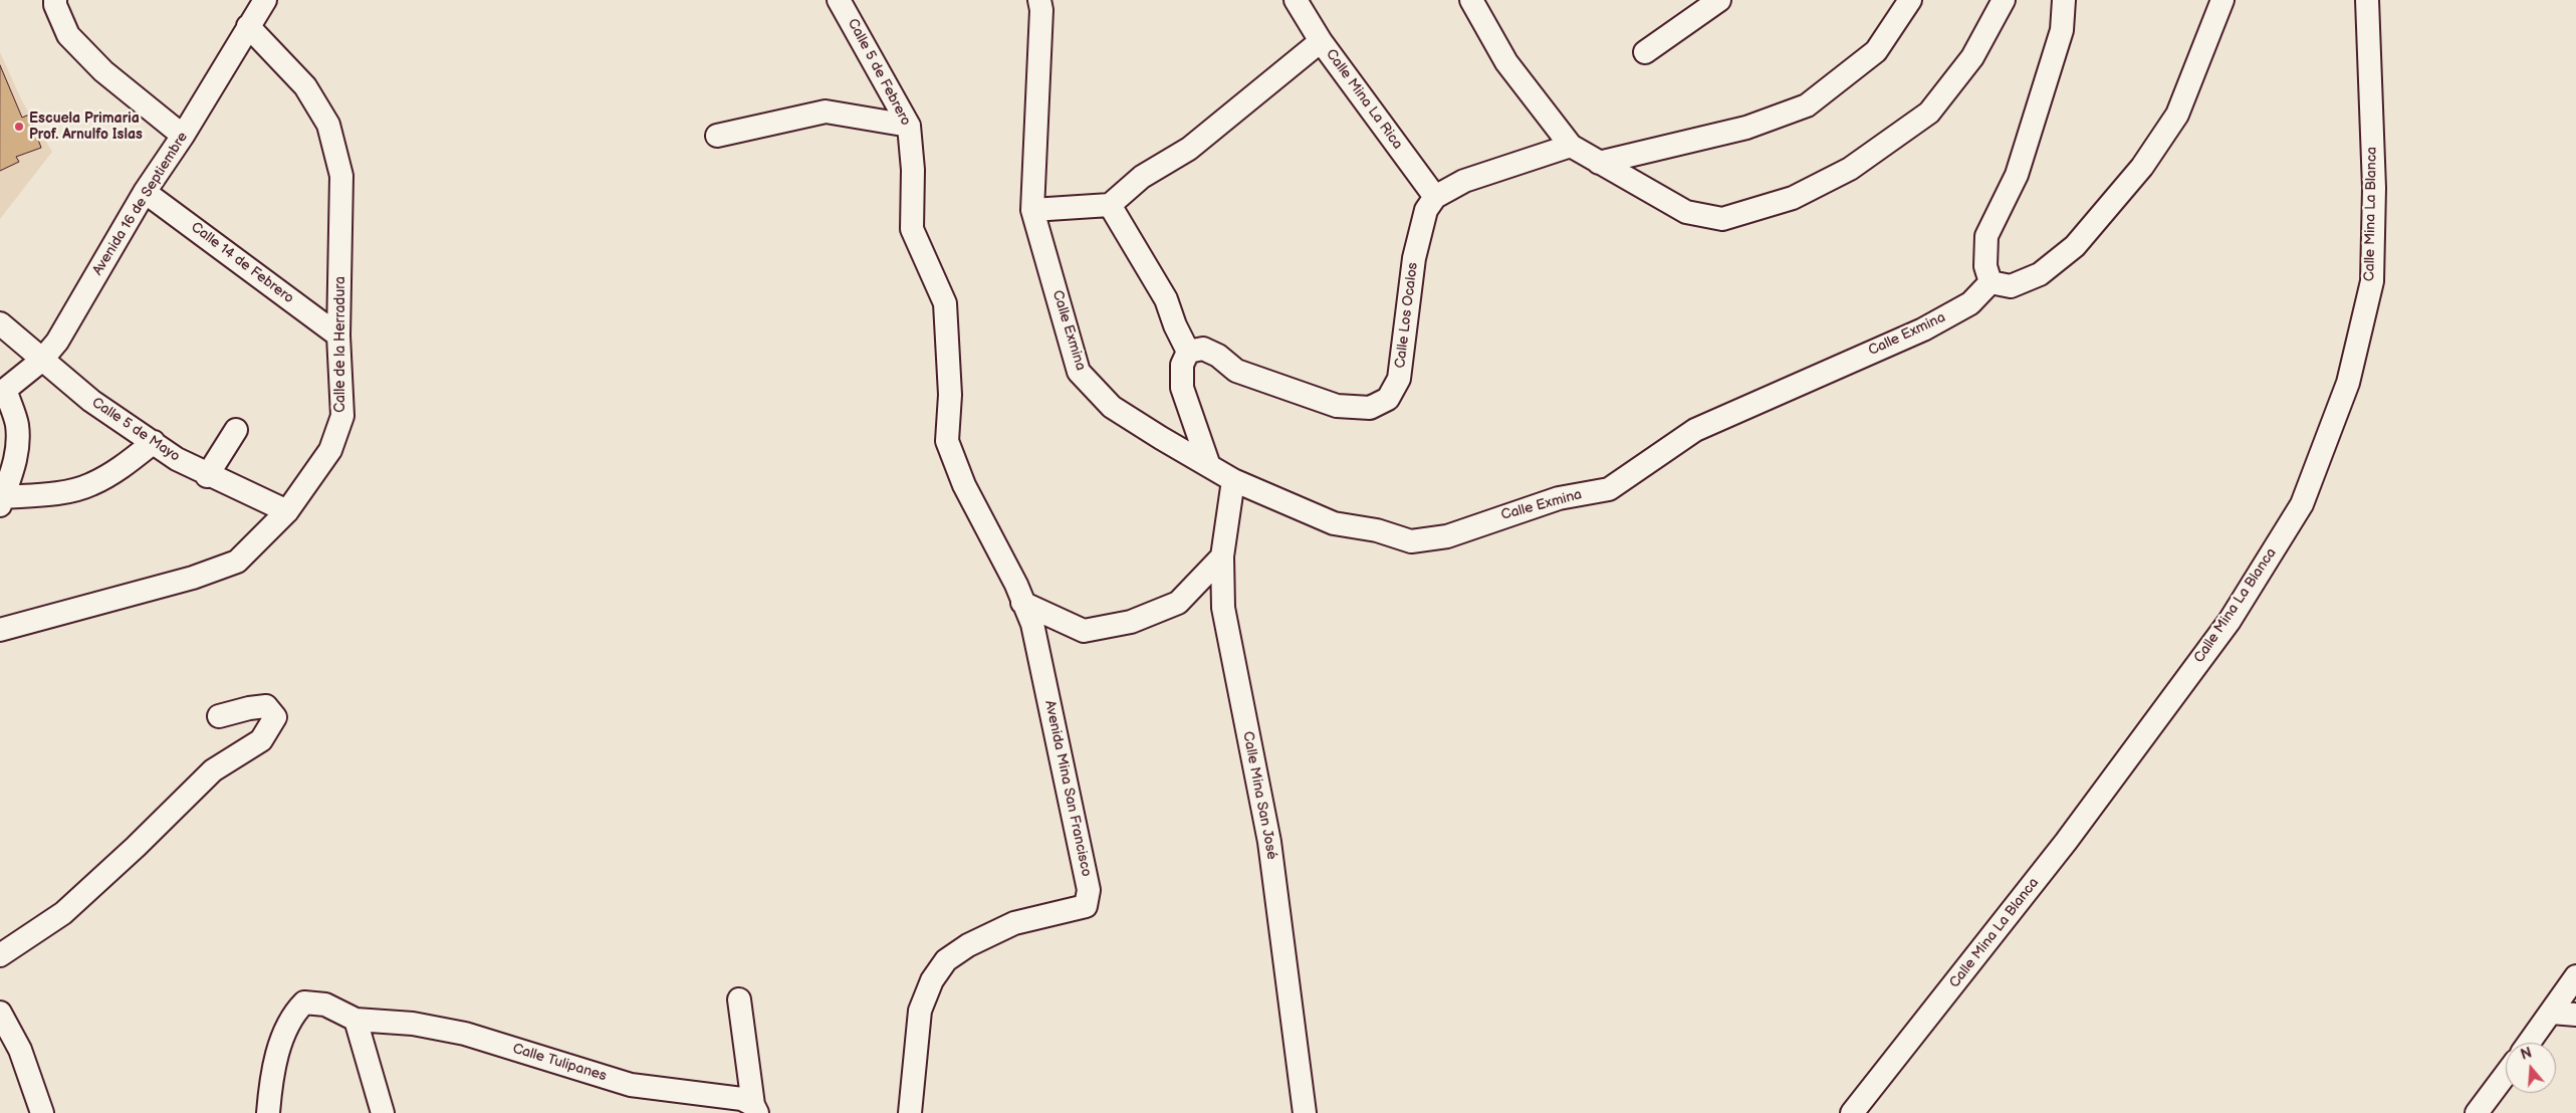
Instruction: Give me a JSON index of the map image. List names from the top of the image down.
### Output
{
  "streets": {
    "street": [
      "Calle 5 de Febrero",
      "Calle Mina La Rica",
      "Avenida 16 de Septiembre",
      "Calle Mina La Blanca",
      "Calle 14 de Febrero",
      "Calle Los Ocalos",
      "Calle Exmina",
      "Calle de la Herradura",
      "Calle 5 de Mayo",
      "Avenida Mina San Francisco",
      "Calle Mina San José",
      "Calle Tulipanes"
    ]
  },
  "crossings": [
    ["Calle 5 de Febrero", "Avenida Mina San Francisco"],
    ["Calle Mina La Rica", "Calle Los Ocalos"],
    ["Avenida 16 de Septiembre", "Calle 14 de Febrero"],
    ["Avenida 16 de Septiembre", "Calle de la Herradura"],
    ["Avenida 16 de Septiembre", "Calle 5 de Mayo"],
    ["Calle 14 de Febrero", "Calle de la Herradura"],
    ["Calle Exmina", "Calle Mina San José"],
    ["Calle de la Herradura", "Calle 5 de Mayo"]
  ],
  "places": ["Escuela Primaria Prof. Arnulfo Islas"],
  "north": "top"
}
